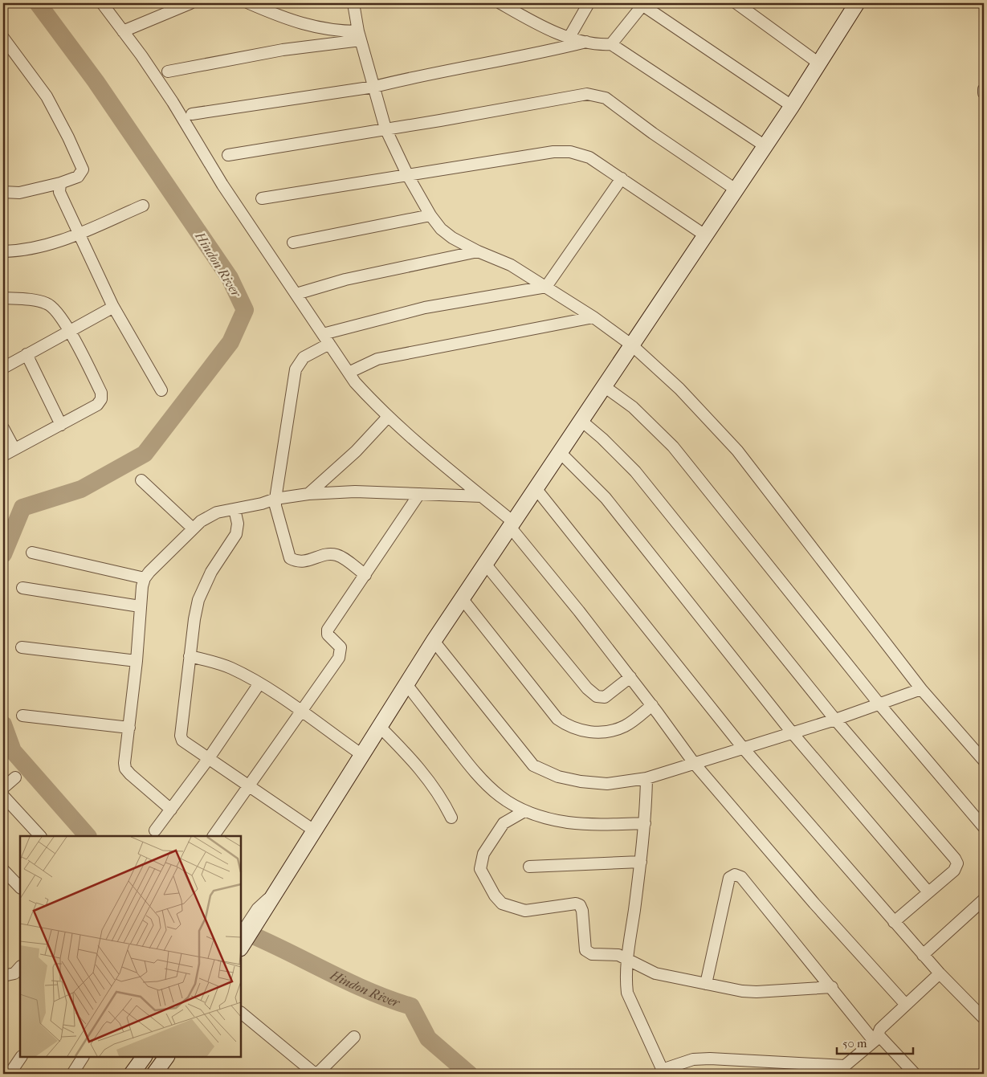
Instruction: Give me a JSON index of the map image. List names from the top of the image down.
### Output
{
  "water": ["Hindon River"],
  "scale_bar": "50 m"
}
